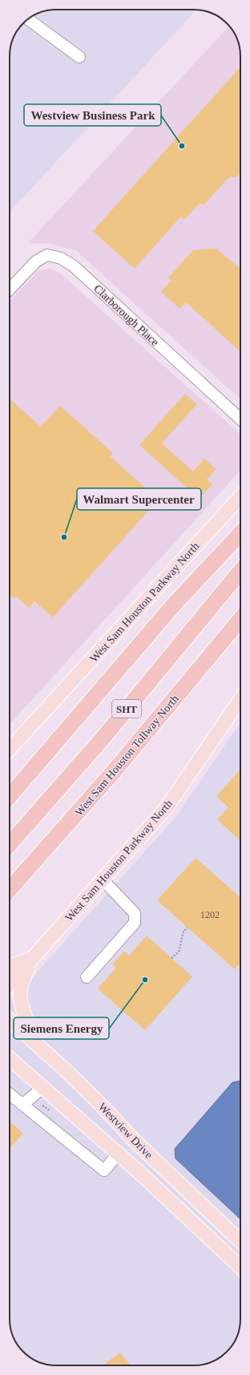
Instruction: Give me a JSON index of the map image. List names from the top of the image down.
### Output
{
  "streets": {
    "highway": ["SHT", "West Sam Houston Tollway North"],
    "main road": ["West Sam Houston Parkway North", "Westview Drive"],
    "street": ["Clarborough Place"]
  },
  "places": ["Westview Business Park", "Walmart Supercenter", "Siemens Energy"],
  "house_numbers": ["1202"]
}
